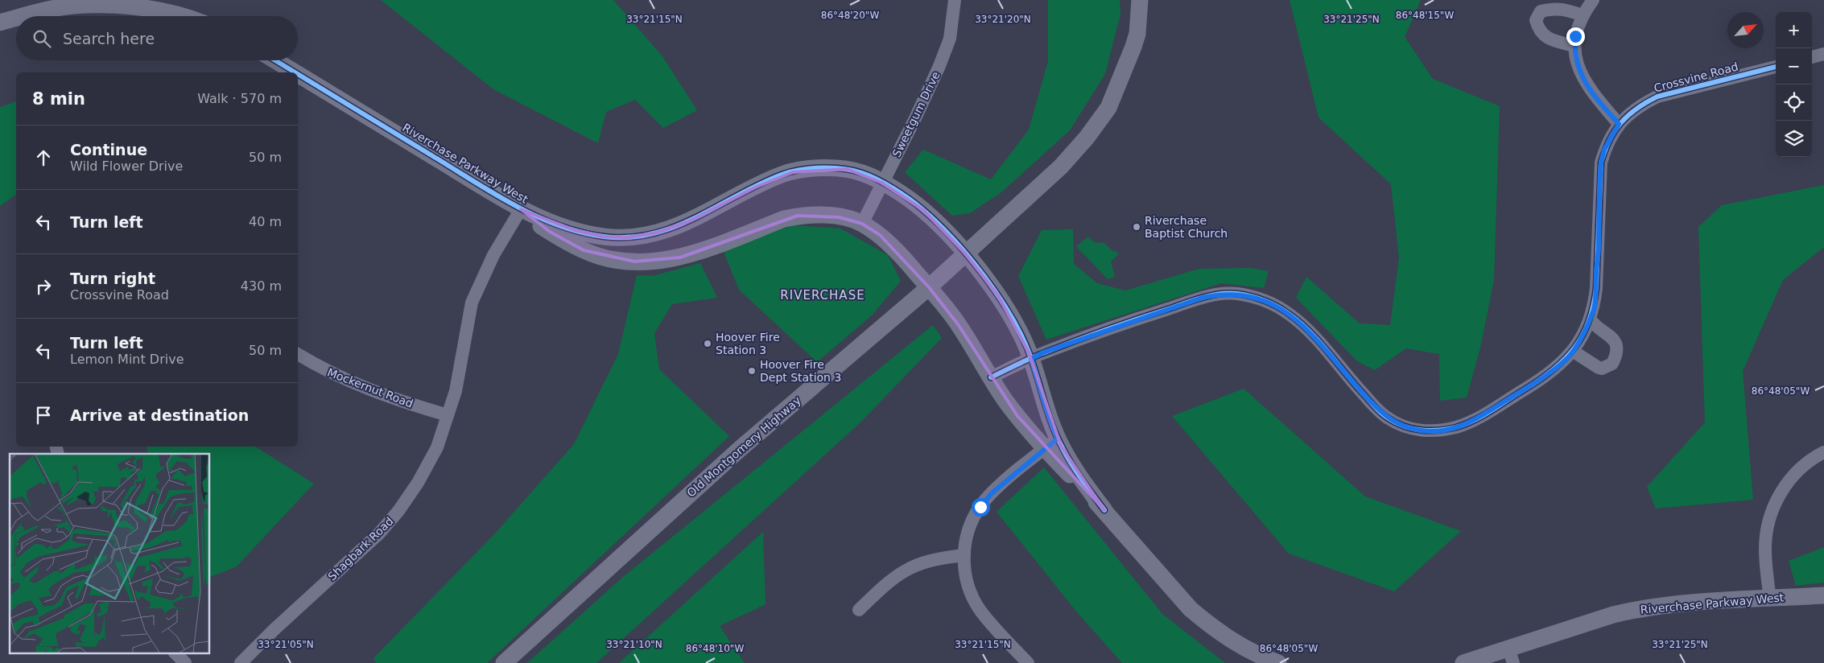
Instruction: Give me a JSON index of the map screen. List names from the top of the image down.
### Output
{
  "streets": {
    "street": [
      "Crossvine Road",
      "Sweetgum Drive",
      "Riverchase Parkway West",
      "Mockernut Road",
      "Old Montgomery Highway",
      "Shagbark Road"
    ]
  },
  "crossings": [
    ["Crossvine Road", "Riverchase Parkway West"],
    ["Sweetgum Drive", "Riverchase Parkway West"],
    ["Riverchase Parkway West", "Old Montgomery Highway"],
    ["Riverchase Parkway West", "Shagbark Road"],
    ["Mockernut Road", "Shagbark Road"]
  ],
  "districts": ["RIVERCHASE"],
  "places": ["Riverchase Baptist Church", "Hoover Fire Station 3", "Hoover Fire Dept Station 3"],
  "north": "top right",
  "page": {
    "map_buttons": ["+", "−"],
    "search": "Search here",
    "heading": ["8 min", "Walk · 570 m"],
    "list": [
      ["Continue", "Wild Flower Drive", "50 m"],
      ["Turn left", "40 m"],
      ["Turn right", "Crossvine Road", "430 m"],
      ["Turn left", "Lemon Mint Drive", "50 m"],
      "Arrive at destination"
    ]
  },
  "coordinates": [
    "86°48'20\"W",
    "86°48'15\"W",
    "33°21'15\"N",
    "33°21'20\"N",
    "33°21'25\"N",
    "86°48'05\"W",
    "33°21'05\"N",
    "33°21'10\"N",
    "86°48'10\"W"
  ]
}
